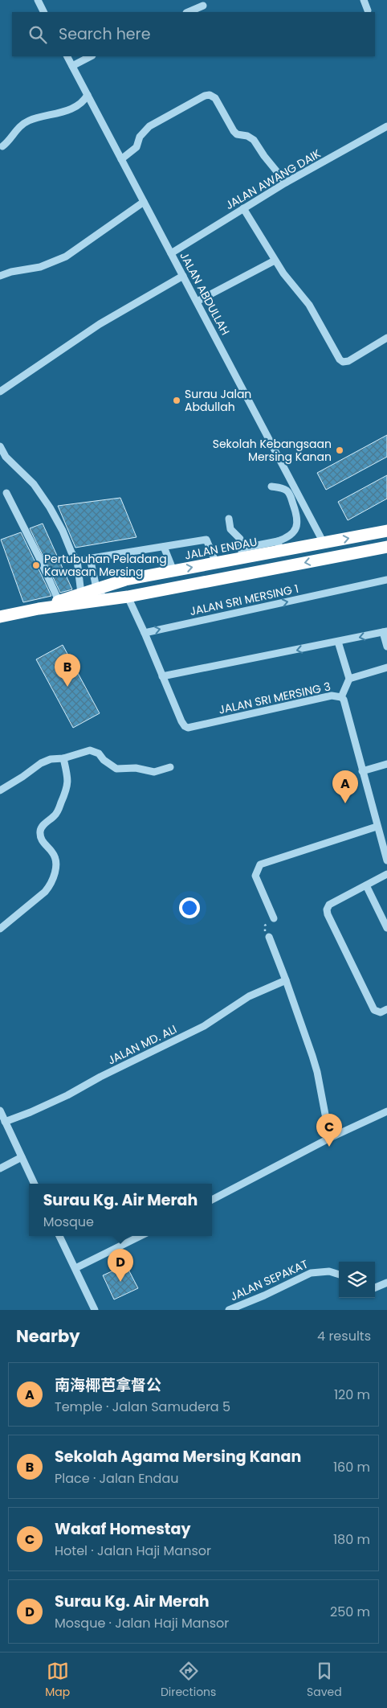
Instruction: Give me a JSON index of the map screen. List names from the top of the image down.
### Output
{
  "streets": {
    "highway": ["JALAN ENDAU"],
    "street": [
      "JALAN AWANG DAIK",
      "JALAN ABDULLAH",
      "JALAN SRI MERSING 1",
      "JALAN SRI MERSING 3",
      "JALAN MD. ALI",
      "JALAN SEPAKAT"
    ]
  },
  "crossings": [
    ["JALAN AWANG DAIK", "JALAN ABDULLAH"],
    ["JALAN ABDULLAH", "JALAN ENDAU"]
  ],
  "places": ["Surau Jalan Abdullah", "Sekolah Kebangsaan Mersing Kanan", "Pertubuhan Peladang Kawasan Mersing"],
  "page": {
    "search": "Search here",
    "pins": [
      "B",
      "A",
      "C",
      "D"
    ],
    "popup": ["Surau Kg. Air Merah", "Mosque"],
    "heading": ["Nearby", "4 results"],
    "list": [
      {
        "mark": "A",
        "name": "南海椰芭拿督公",
        "note": "Temple · Jalan Samudera 5",
        "value": "120 m"
      },
      {
        "mark": "B",
        "name": "Sekolah Agama Mersing Kanan",
        "note": "Place · Jalan Endau",
        "value": "160 m"
      },
      {
        "mark": "C",
        "name": "Wakaf Homestay",
        "note": "Hotel · Jalan Haji Mansor",
        "value": "180 m"
      },
      {
        "mark": "D",
        "name": "Surau Kg. Air Merah",
        "note": "Mosque · Jalan Haji Mansor",
        "value": "250 m"
      }
    ],
    "nav": ["Map", "Directions", "Saved"]
  }
}
